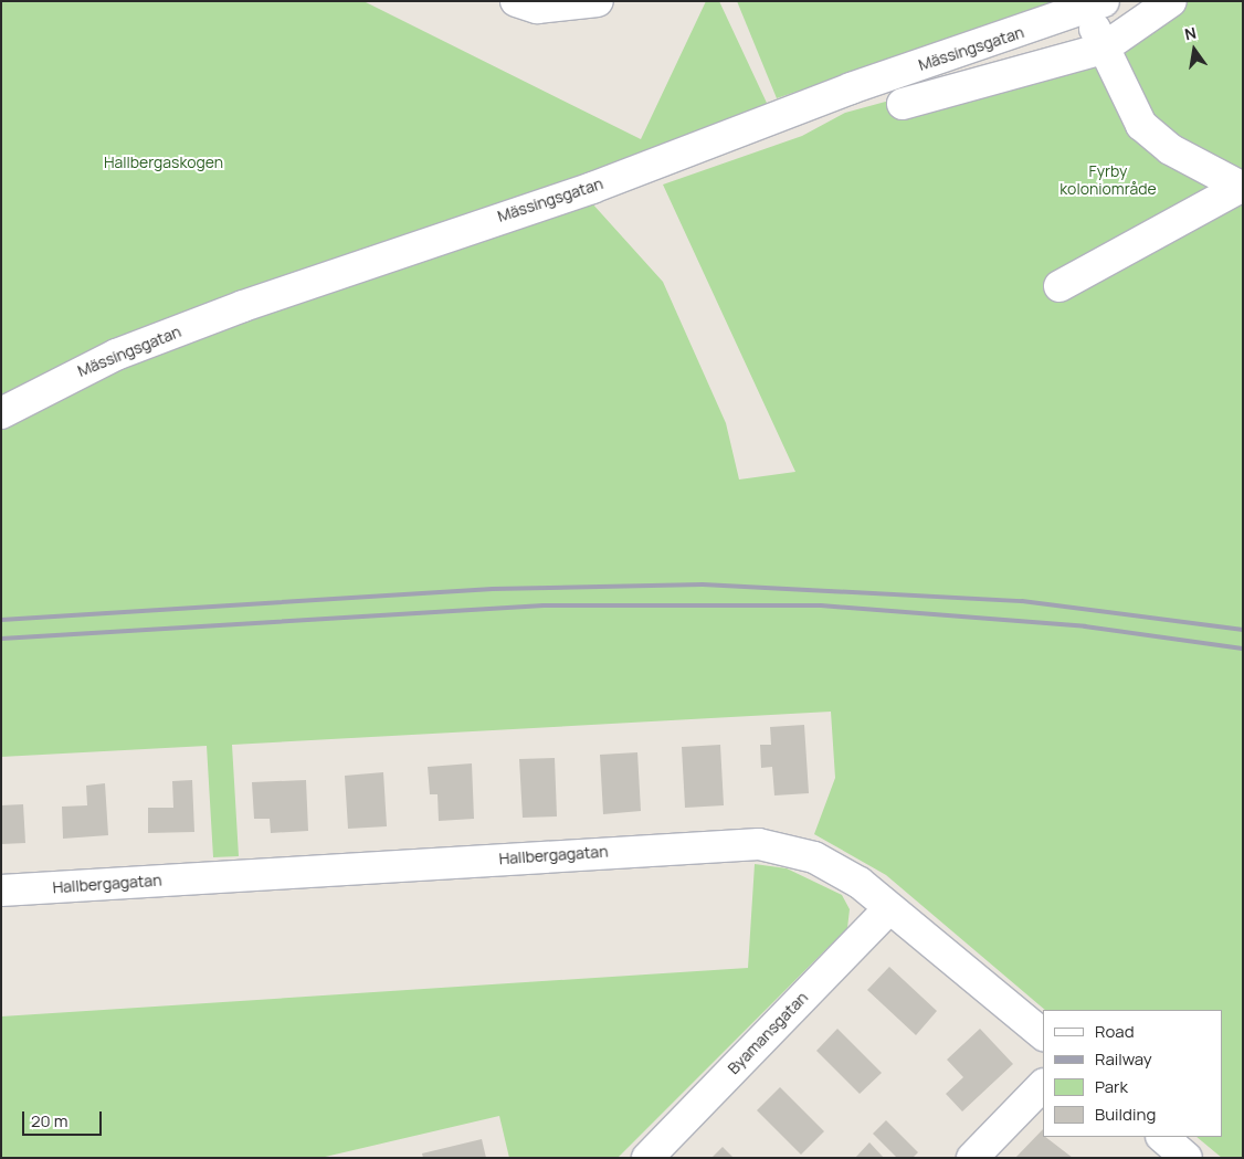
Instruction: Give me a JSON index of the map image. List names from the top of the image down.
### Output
{
  "streets": {
    "street": ["Mässingsgatan", "Hallbergagatan", "Byamansgatan"]
  },
  "crossings": [
    ["Hallbergagatan", "Byamansgatan"]
  ],
  "parks": ["Hallbergaskogen", "Fyrby koloniområde"],
  "legend": [
    "Road",
    "Railway",
    "Park",
    "Building"
  ],
  "scale_bar": "20 m",
  "north": "top"
}
